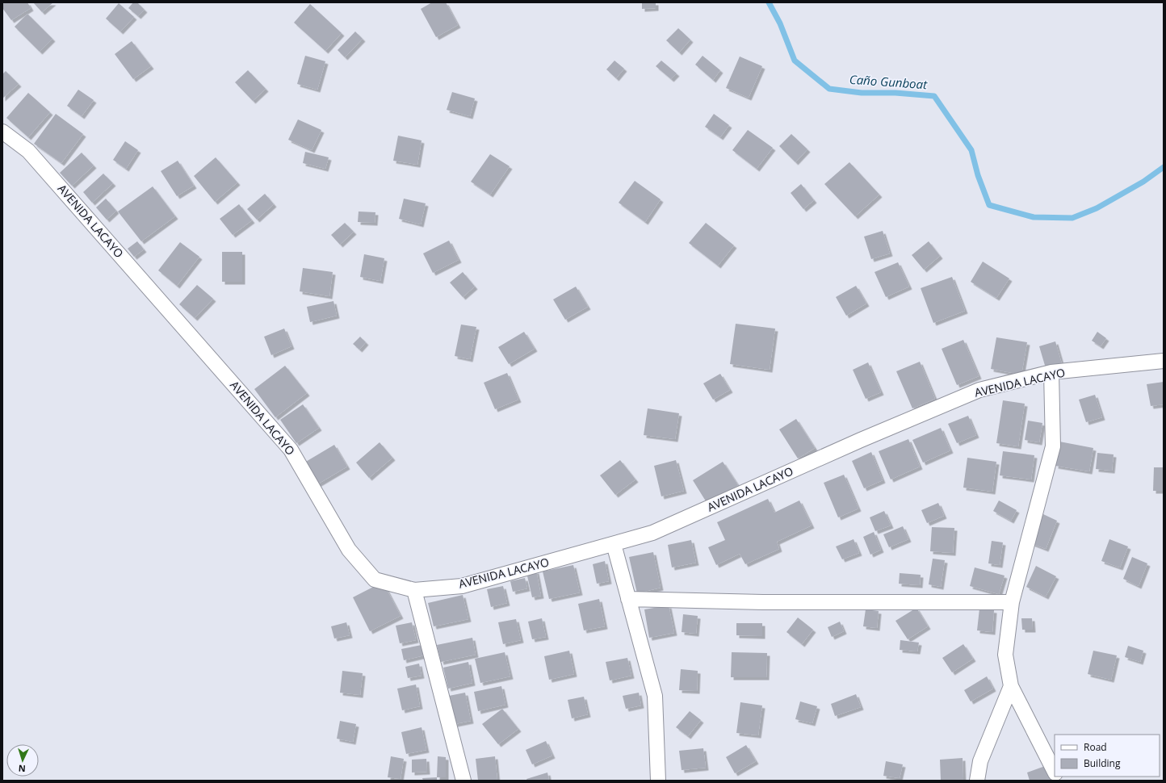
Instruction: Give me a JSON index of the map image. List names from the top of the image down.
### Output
{
  "streets": {
    "street": ["AVENIDA LACAYO"]
  },
  "water": ["Caño Gunboat"],
  "legend": ["Road", "Building"],
  "north": "bottom"
}
